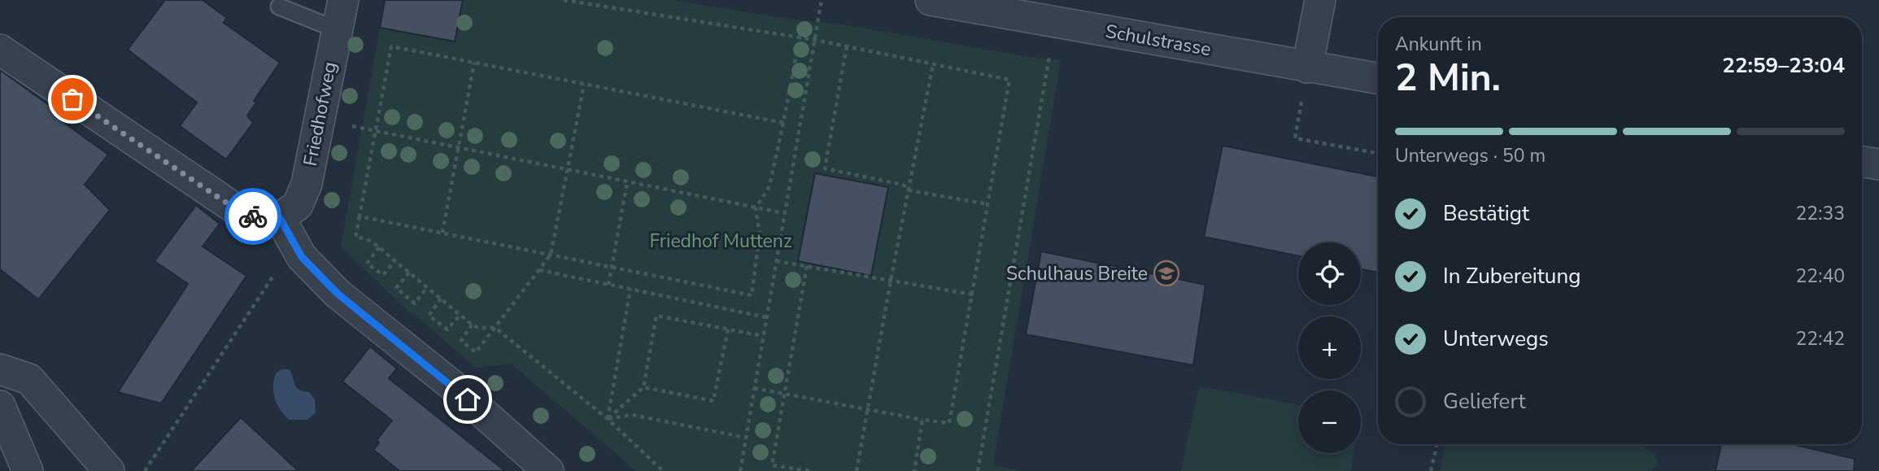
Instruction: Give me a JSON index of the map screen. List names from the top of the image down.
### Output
{
  "streets": {
    "street": ["Schulstrasse", "Friedhofweg"]
  },
  "parks": ["Friedhof Muttenz"],
  "places": {
    "school or university": ["Schulhaus Breite"]
  },
  "page": {
    "heading": ["2 Min.", "Ankunft in", "22:59–23:04"],
    "bar": "Unterwegs · 50 m",
    "list": [
      ["Bestätigt", "22:33"],
      ["In Zubereitung", "22:40"],
      ["Unterwegs", "22:42"],
      "Geliefert"
    ],
    "map_buttons": ["+", "−"]
  }
}
